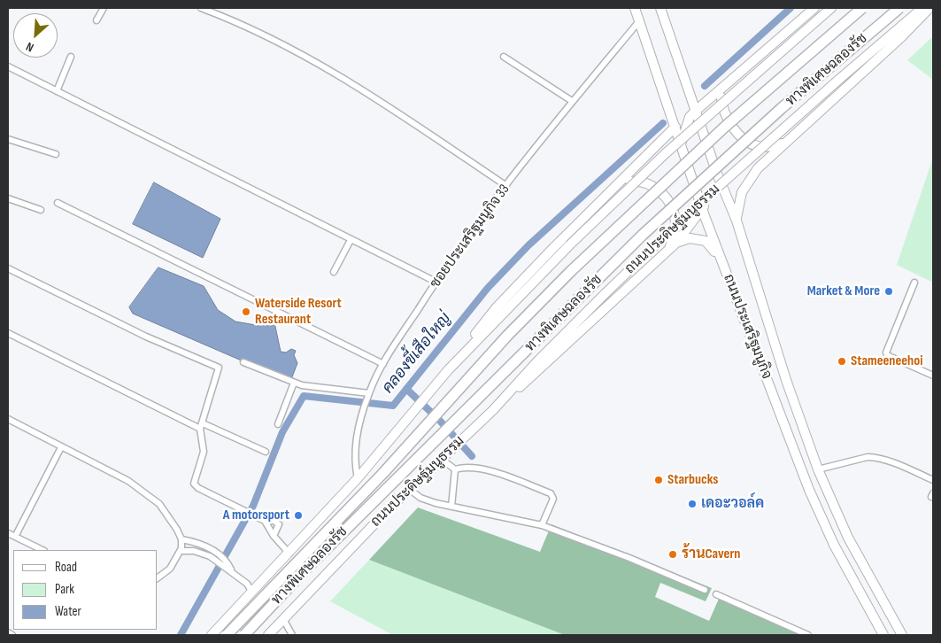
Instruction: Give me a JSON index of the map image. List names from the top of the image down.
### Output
{
  "streets": {
    "highway": ["ทางพิเศษฉลองรัช"],
    "main road": ["ถนนประดิษฐ์มนูธรรม", "ถนนประเสริฐมนูกิจ"],
    "street": ["ซอยประเสริฐมนูกิจ 33"]
  },
  "crossings": [
    ["ซอยประเสริฐมนูกิจ 33", "ถนนประเสริฐมนูกิจ"]
  ],
  "water": ["คลองขี้เสือใหญ่"],
  "places": [
    "Market & More",
    "Waterside Resort Restaurant",
    "Stameeneehoi",
    "Starbucks",
    "เดอะวอล์ค",
    "A motorsport",
    "ร้านCavern"
  ],
  "legend": ["Road", "Park", "Water"],
  "north": "bottom left"
}
